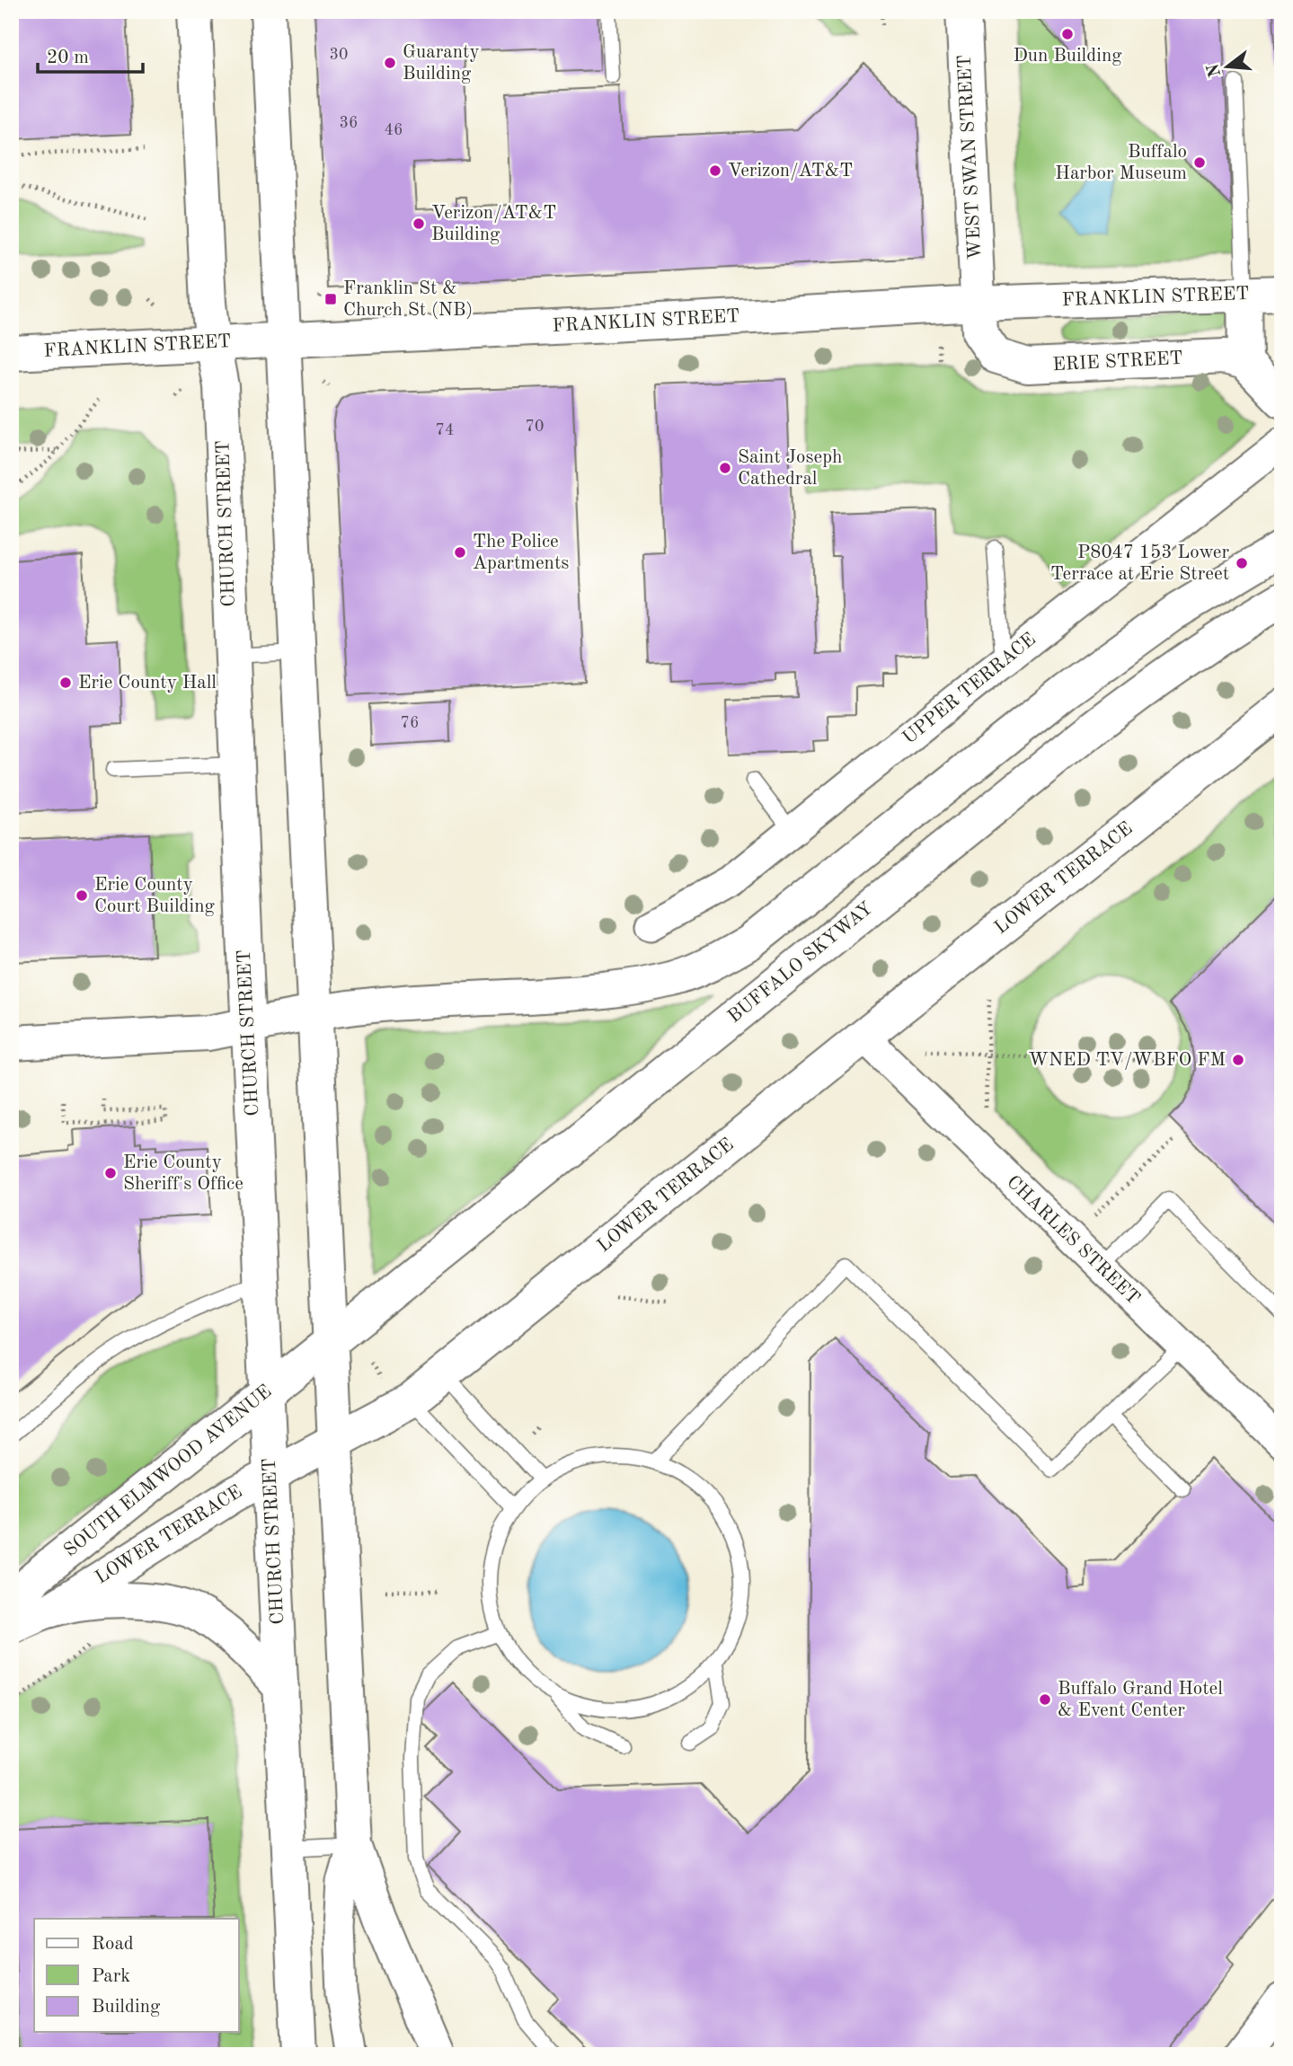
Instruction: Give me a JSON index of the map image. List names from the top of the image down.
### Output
{
  "streets": {
    "main road": [
      "WEST SWAN STREET",
      "FRANKLIN STREET",
      "ERIE STREET",
      "CHURCH STREET",
      "LOWER TERRACE",
      "BUFFALO SKYWAY",
      "SOUTH ELMWOOD AVENUE"
    ],
    "street": ["UPPER TERRACE", "CHARLES STREET"]
  },
  "crossings": [
    ["WEST SWAN STREET", "FRANKLIN STREET"],
    ["WEST SWAN STREET", "ERIE STREET"],
    ["FRANKLIN STREET", "ERIE STREET"],
    ["FRANKLIN STREET", "CHURCH STREET"],
    ["CHURCH STREET", "LOWER TERRACE"],
    ["CHURCH STREET", "SOUTH ELMWOOD AVENUE"],
    ["LOWER TERRACE", "CHARLES STREET"],
    ["BUFFALO SKYWAY", "SOUTH ELMWOOD AVENUE"]
  ],
  "places": {
    "other": [
      "Dun Building",
      "Guaranty Building",
      "Buffalo Harbor Museum",
      "Verizon/AT&T",
      "Verizon/AT&T Building",
      "Saint Joseph Cathedral",
      "The Police Apartments",
      "P8047 153 Lower Terrace at Erie Street",
      "Erie County Hall",
      "Erie County Court Building",
      "WNED TV/WBFO FM",
      "Erie County Sheriff's Office",
      "Buffalo Grand Hotel & Event Center"
    ],
    "transit": ["Franklin St & Church St (NB)"]
  },
  "house_numbers": [
    "30",
    "36",
    "46",
    "70",
    "74",
    "76"
  ],
  "legend": ["Road", "Park", "Building"],
  "scale_bar": "20 m",
  "north": "left"
}
